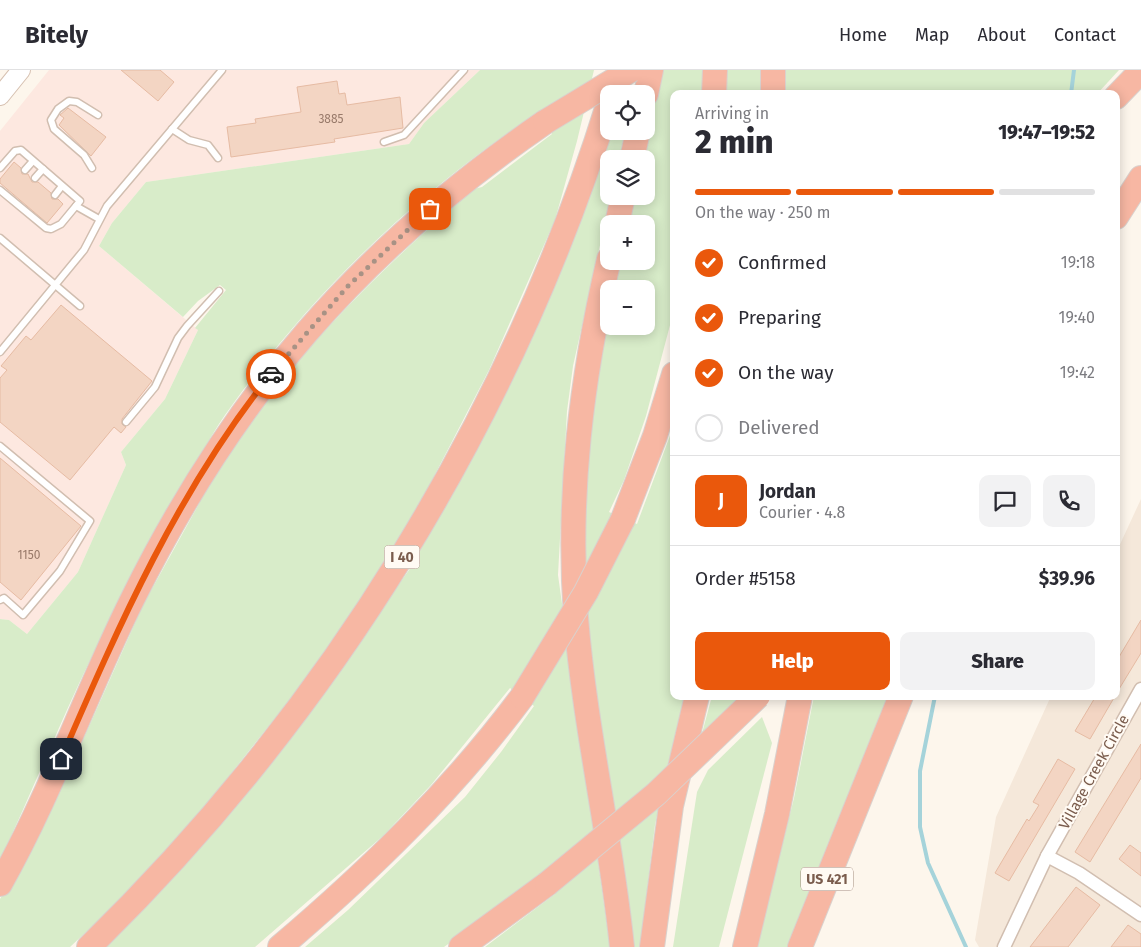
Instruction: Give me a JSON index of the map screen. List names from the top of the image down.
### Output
{
  "streets": {
    "highway": ["I 40", "US 421"],
    "street": ["Village Creek Circle"]
  },
  "house_numbers": ["3885", "1150"],
  "page": {
    "header": "Bitely",
    "nav": [
      "Home",
      "Map",
      "About",
      "Contact"
    ],
    "map_buttons": ["+", "−"],
    "heading": ["2 min", "Arriving in", "19:47–19:52"],
    "panel": [
      "Jordan",
      "Courier · 4.8",
      "Order #5158",
      "$39.96"
    ],
    "bar": "On the way · 250 m",
    "list": [
      ["Confirmed", "19:18"],
      ["Preparing", "19:40"],
      ["On the way", "19:42"],
      "Delivered"
    ],
    "round": "J",
    "buttons": ["Help", "Share"]
  }
}
